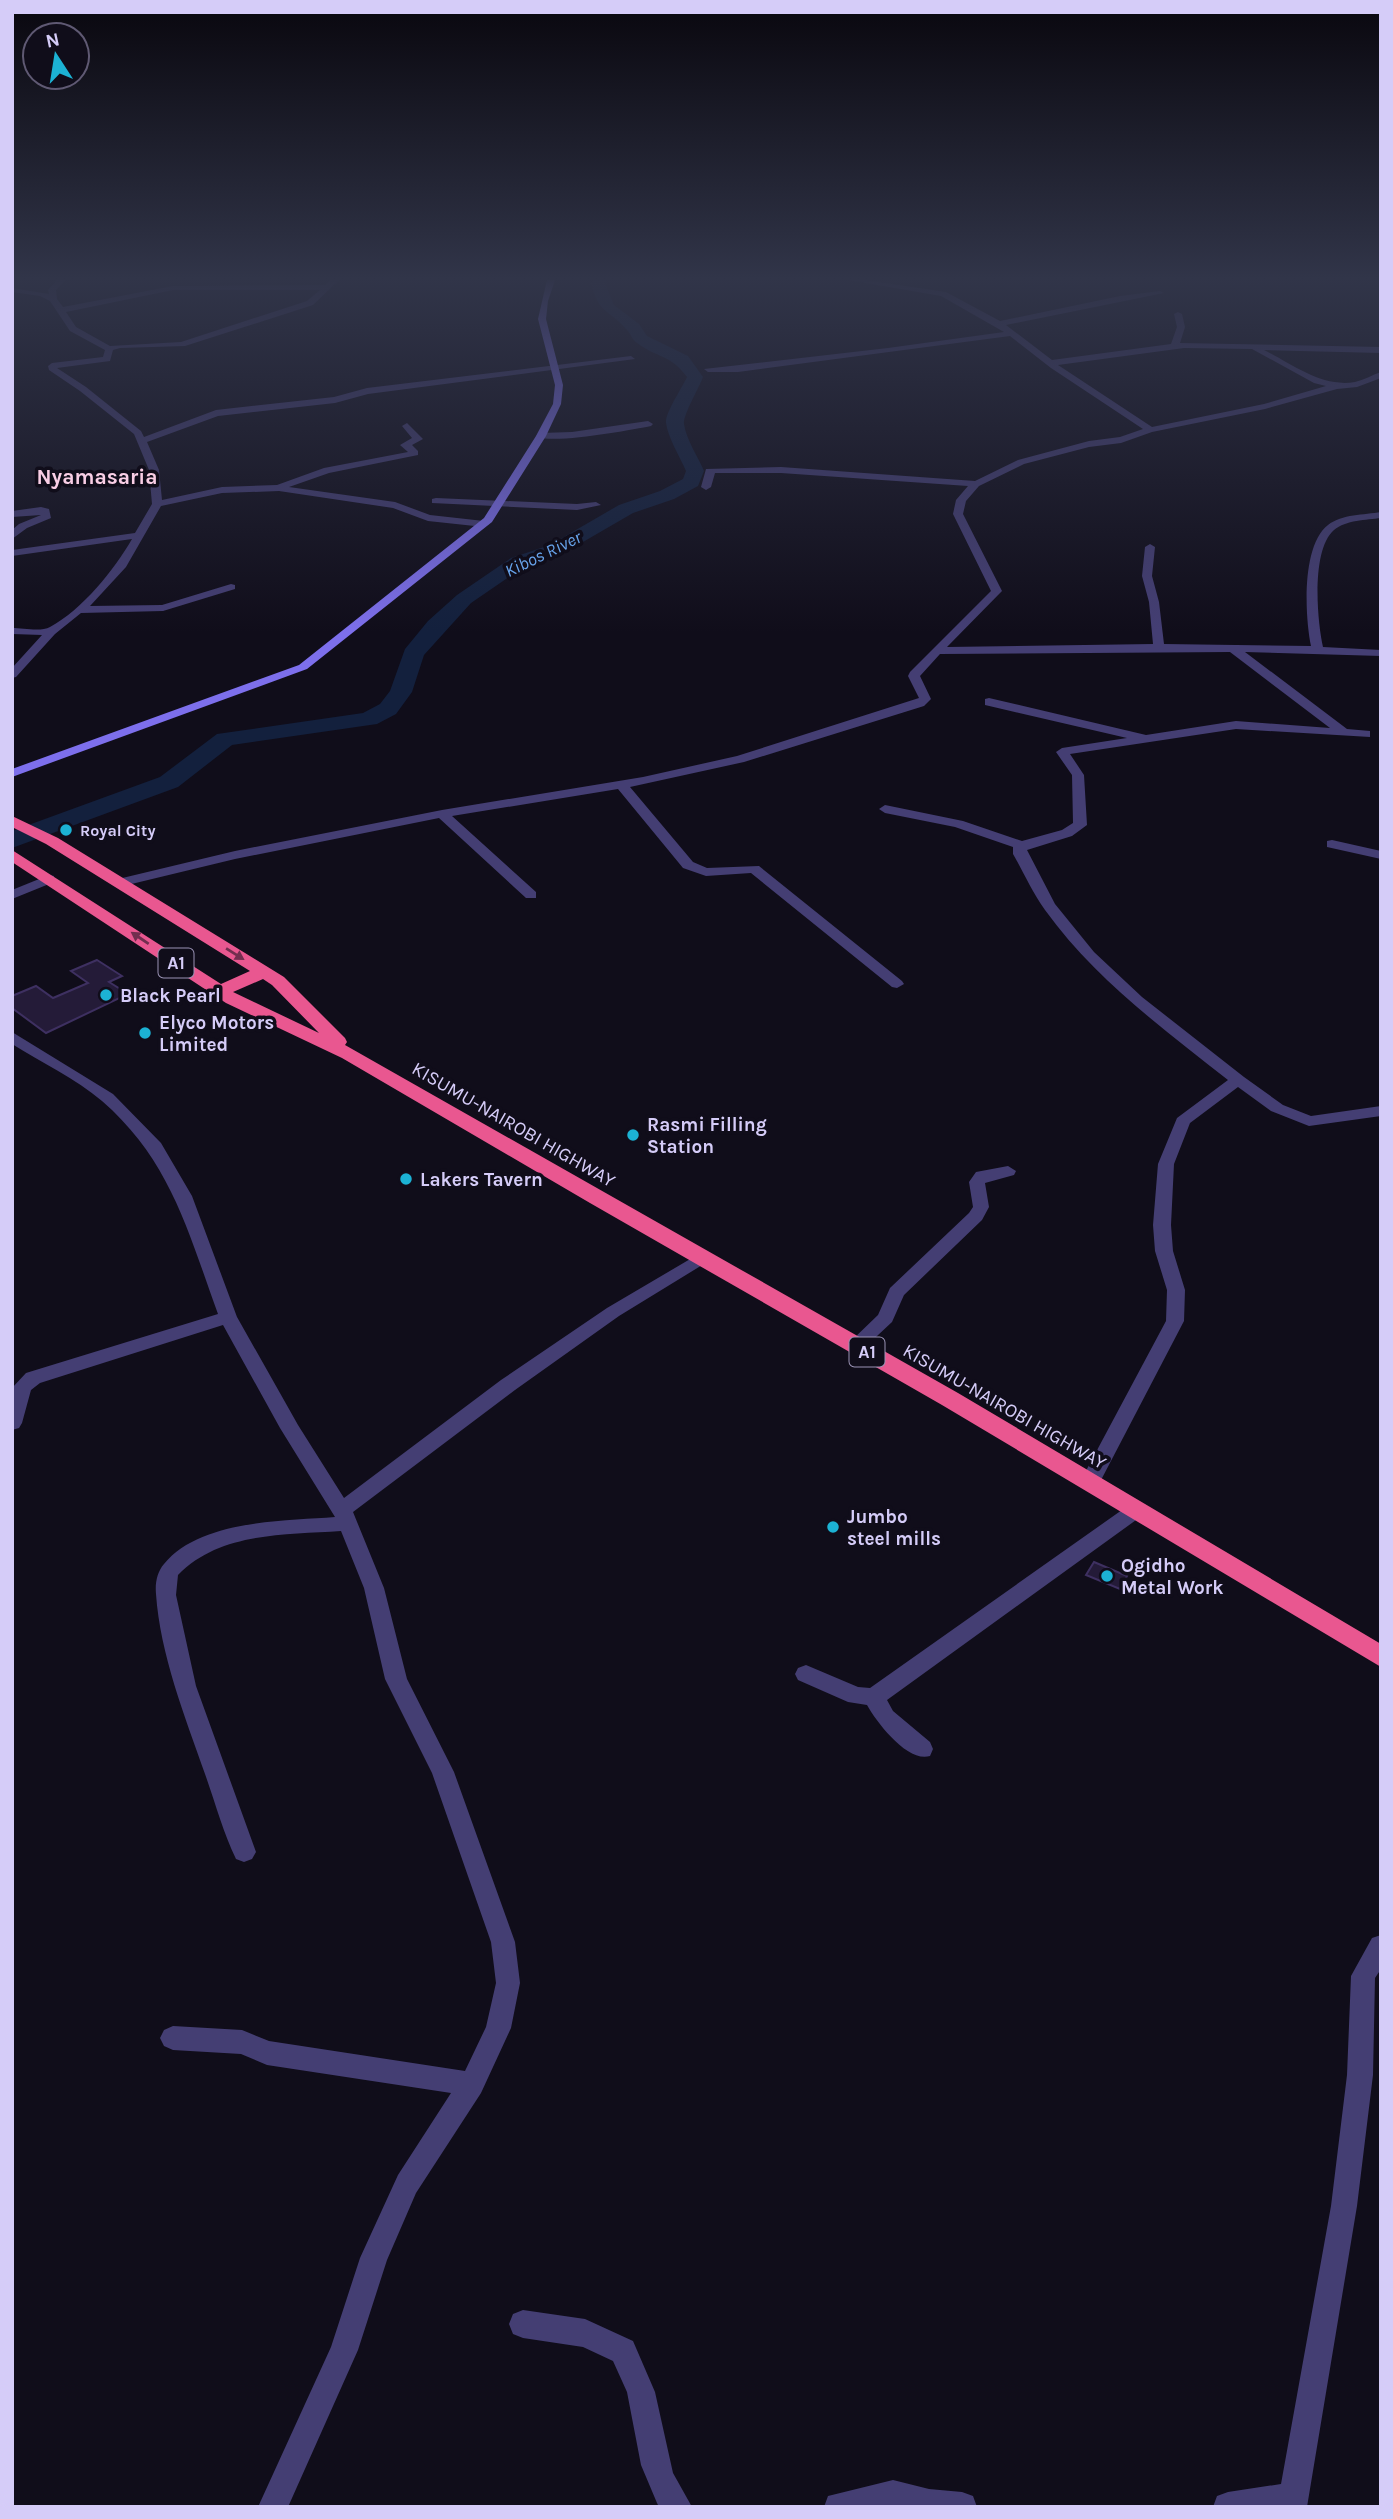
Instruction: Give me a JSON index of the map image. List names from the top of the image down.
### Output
{
  "streets": {
    "highway": ["A1", "KISUMU-NAIROBI HIGHWAY"]
  },
  "crossings": [
    ["A1", "KISUMU-NAIROBI HIGHWAY"]
  ],
  "districts": ["Nyamasaria"],
  "water": ["Kibos River"],
  "places": [
    "Royal City",
    "Black Pearl",
    "Elyco Motors Limited",
    "Rasmi Filling Station",
    "Lakers Tavern",
    "Jumbo steel mills",
    "Ogidho Metal Work"
  ],
  "north": "top"
}
